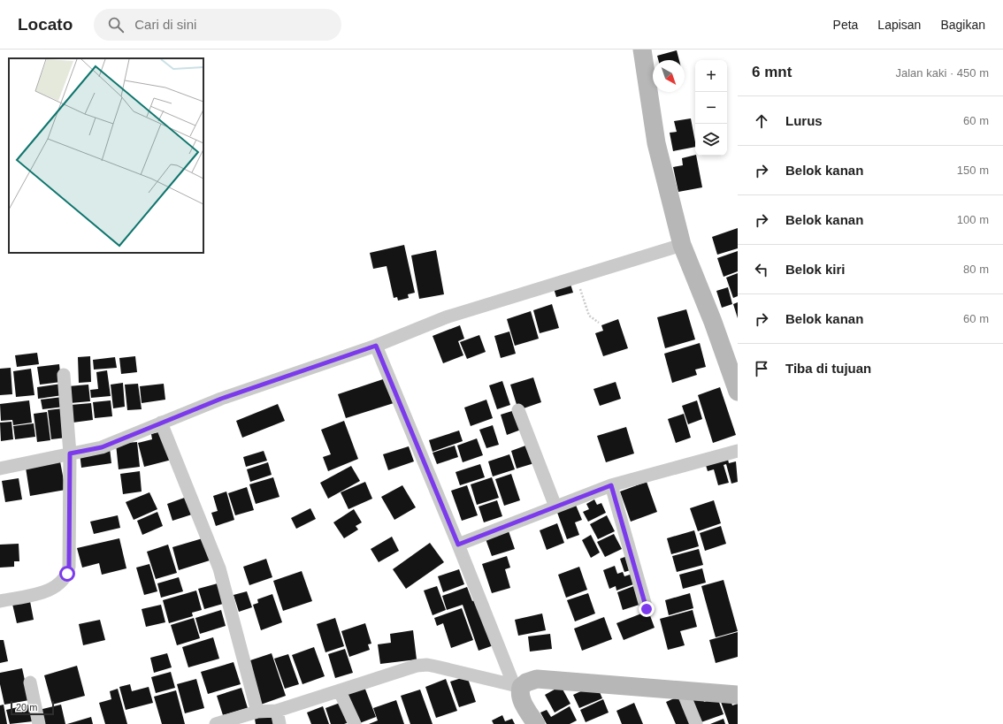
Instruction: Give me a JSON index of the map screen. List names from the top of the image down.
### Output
{
  "scale_bar": "20 m",
  "north": "bottom right",
  "page": {
    "header": "Locato",
    "search": "Cari di sini",
    "nav": ["Peta", "Lapisan", "Bagikan"],
    "heading": ["6 mnt", "Jalan kaki · 450 m"],
    "map_buttons": ["+", "−"],
    "list": [
      ["Lurus", "60 m"],
      ["Belok kanan", "150 m"],
      ["Belok kanan", "100 m"],
      ["Belok kiri", "80 m"],
      ["Belok kanan", "60 m"],
      "Tiba di tujuan"
    ],
    "scale": "20 m"
  }
}
